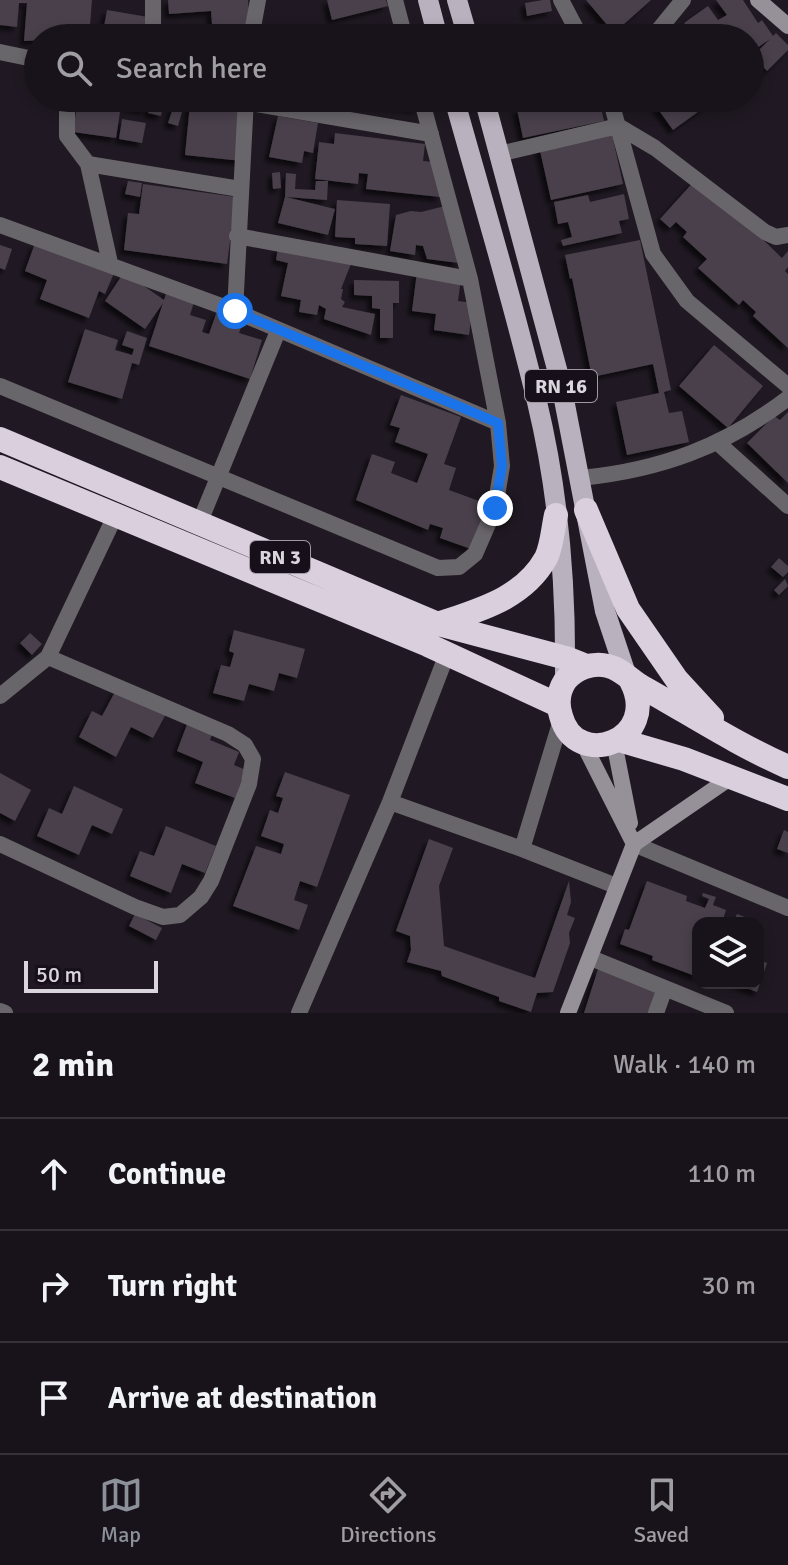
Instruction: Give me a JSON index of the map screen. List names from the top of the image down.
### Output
{
  "streets": {
    "highway": ["RN 3"],
    "main road": ["RN 16"]
  },
  "crossings": [
    ["RN 16", "RN 3"]
  ],
  "scale_bar": "50 m",
  "page": {
    "search": "Search here",
    "scale": "50 m",
    "heading": ["2 min", "Walk · 140 m"],
    "list": [
      ["Continue", "110 m"],
      ["Turn right", "30 m"],
      "Arrive at destination"
    ],
    "nav": ["Map", "Directions", "Saved"]
  }
}
